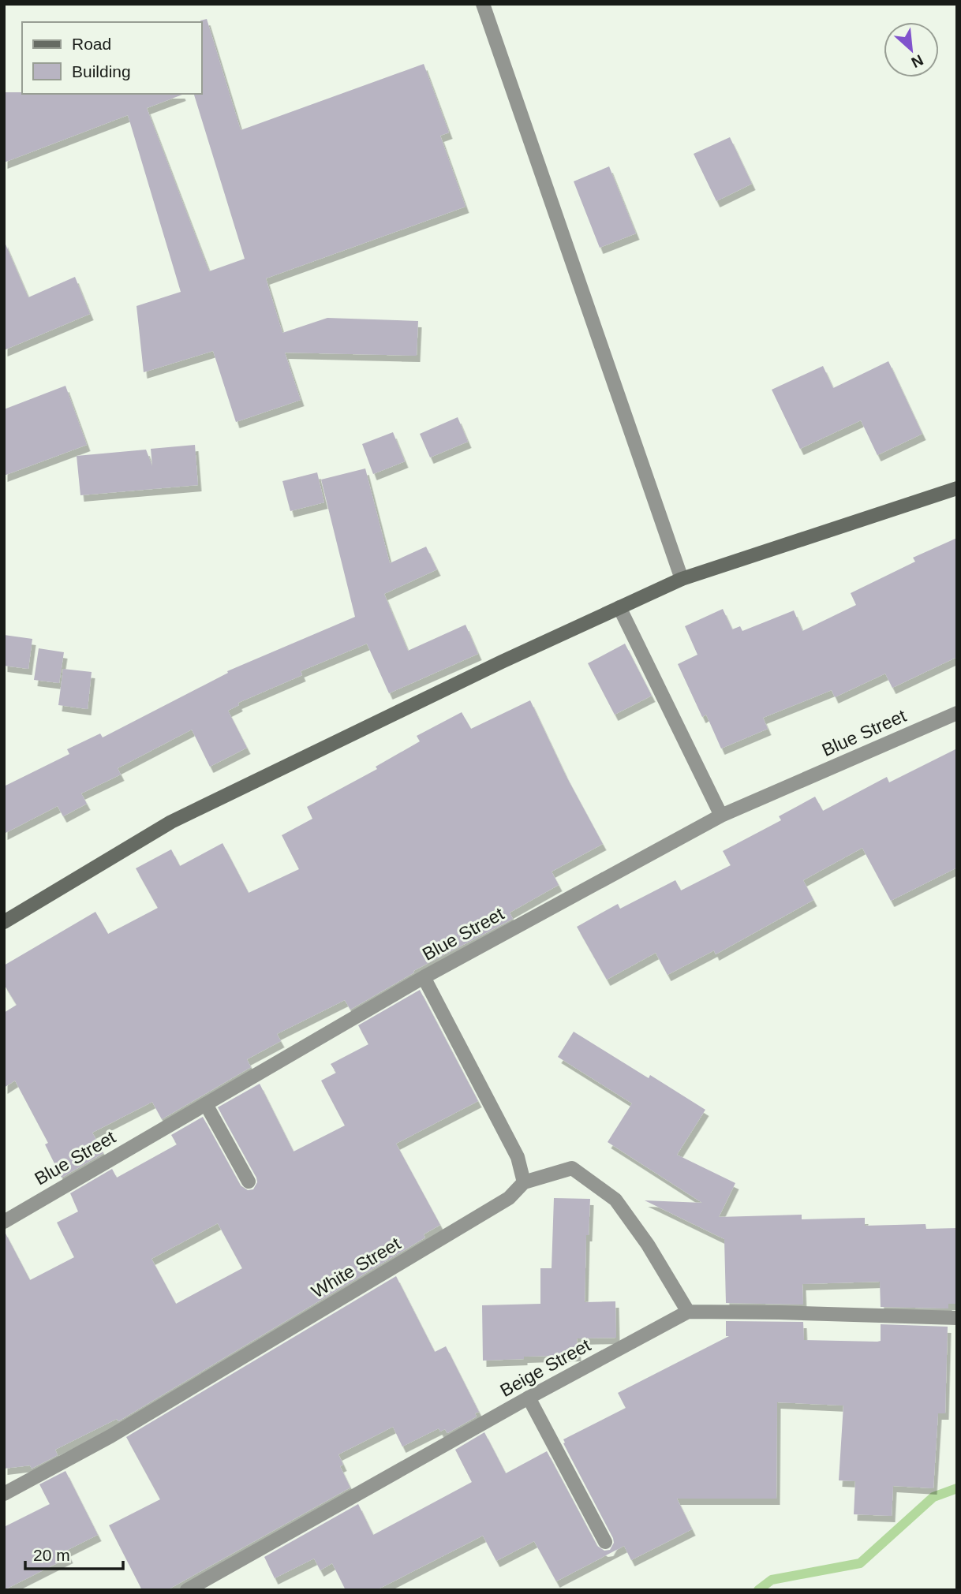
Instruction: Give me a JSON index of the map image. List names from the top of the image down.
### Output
{
  "streets": {
    "street": ["Blue Street", "White Street", "Beige Street"]
  },
  "legend": ["Road", "Building"],
  "scale_bar": "20 m",
  "north": "bottom right"
}
